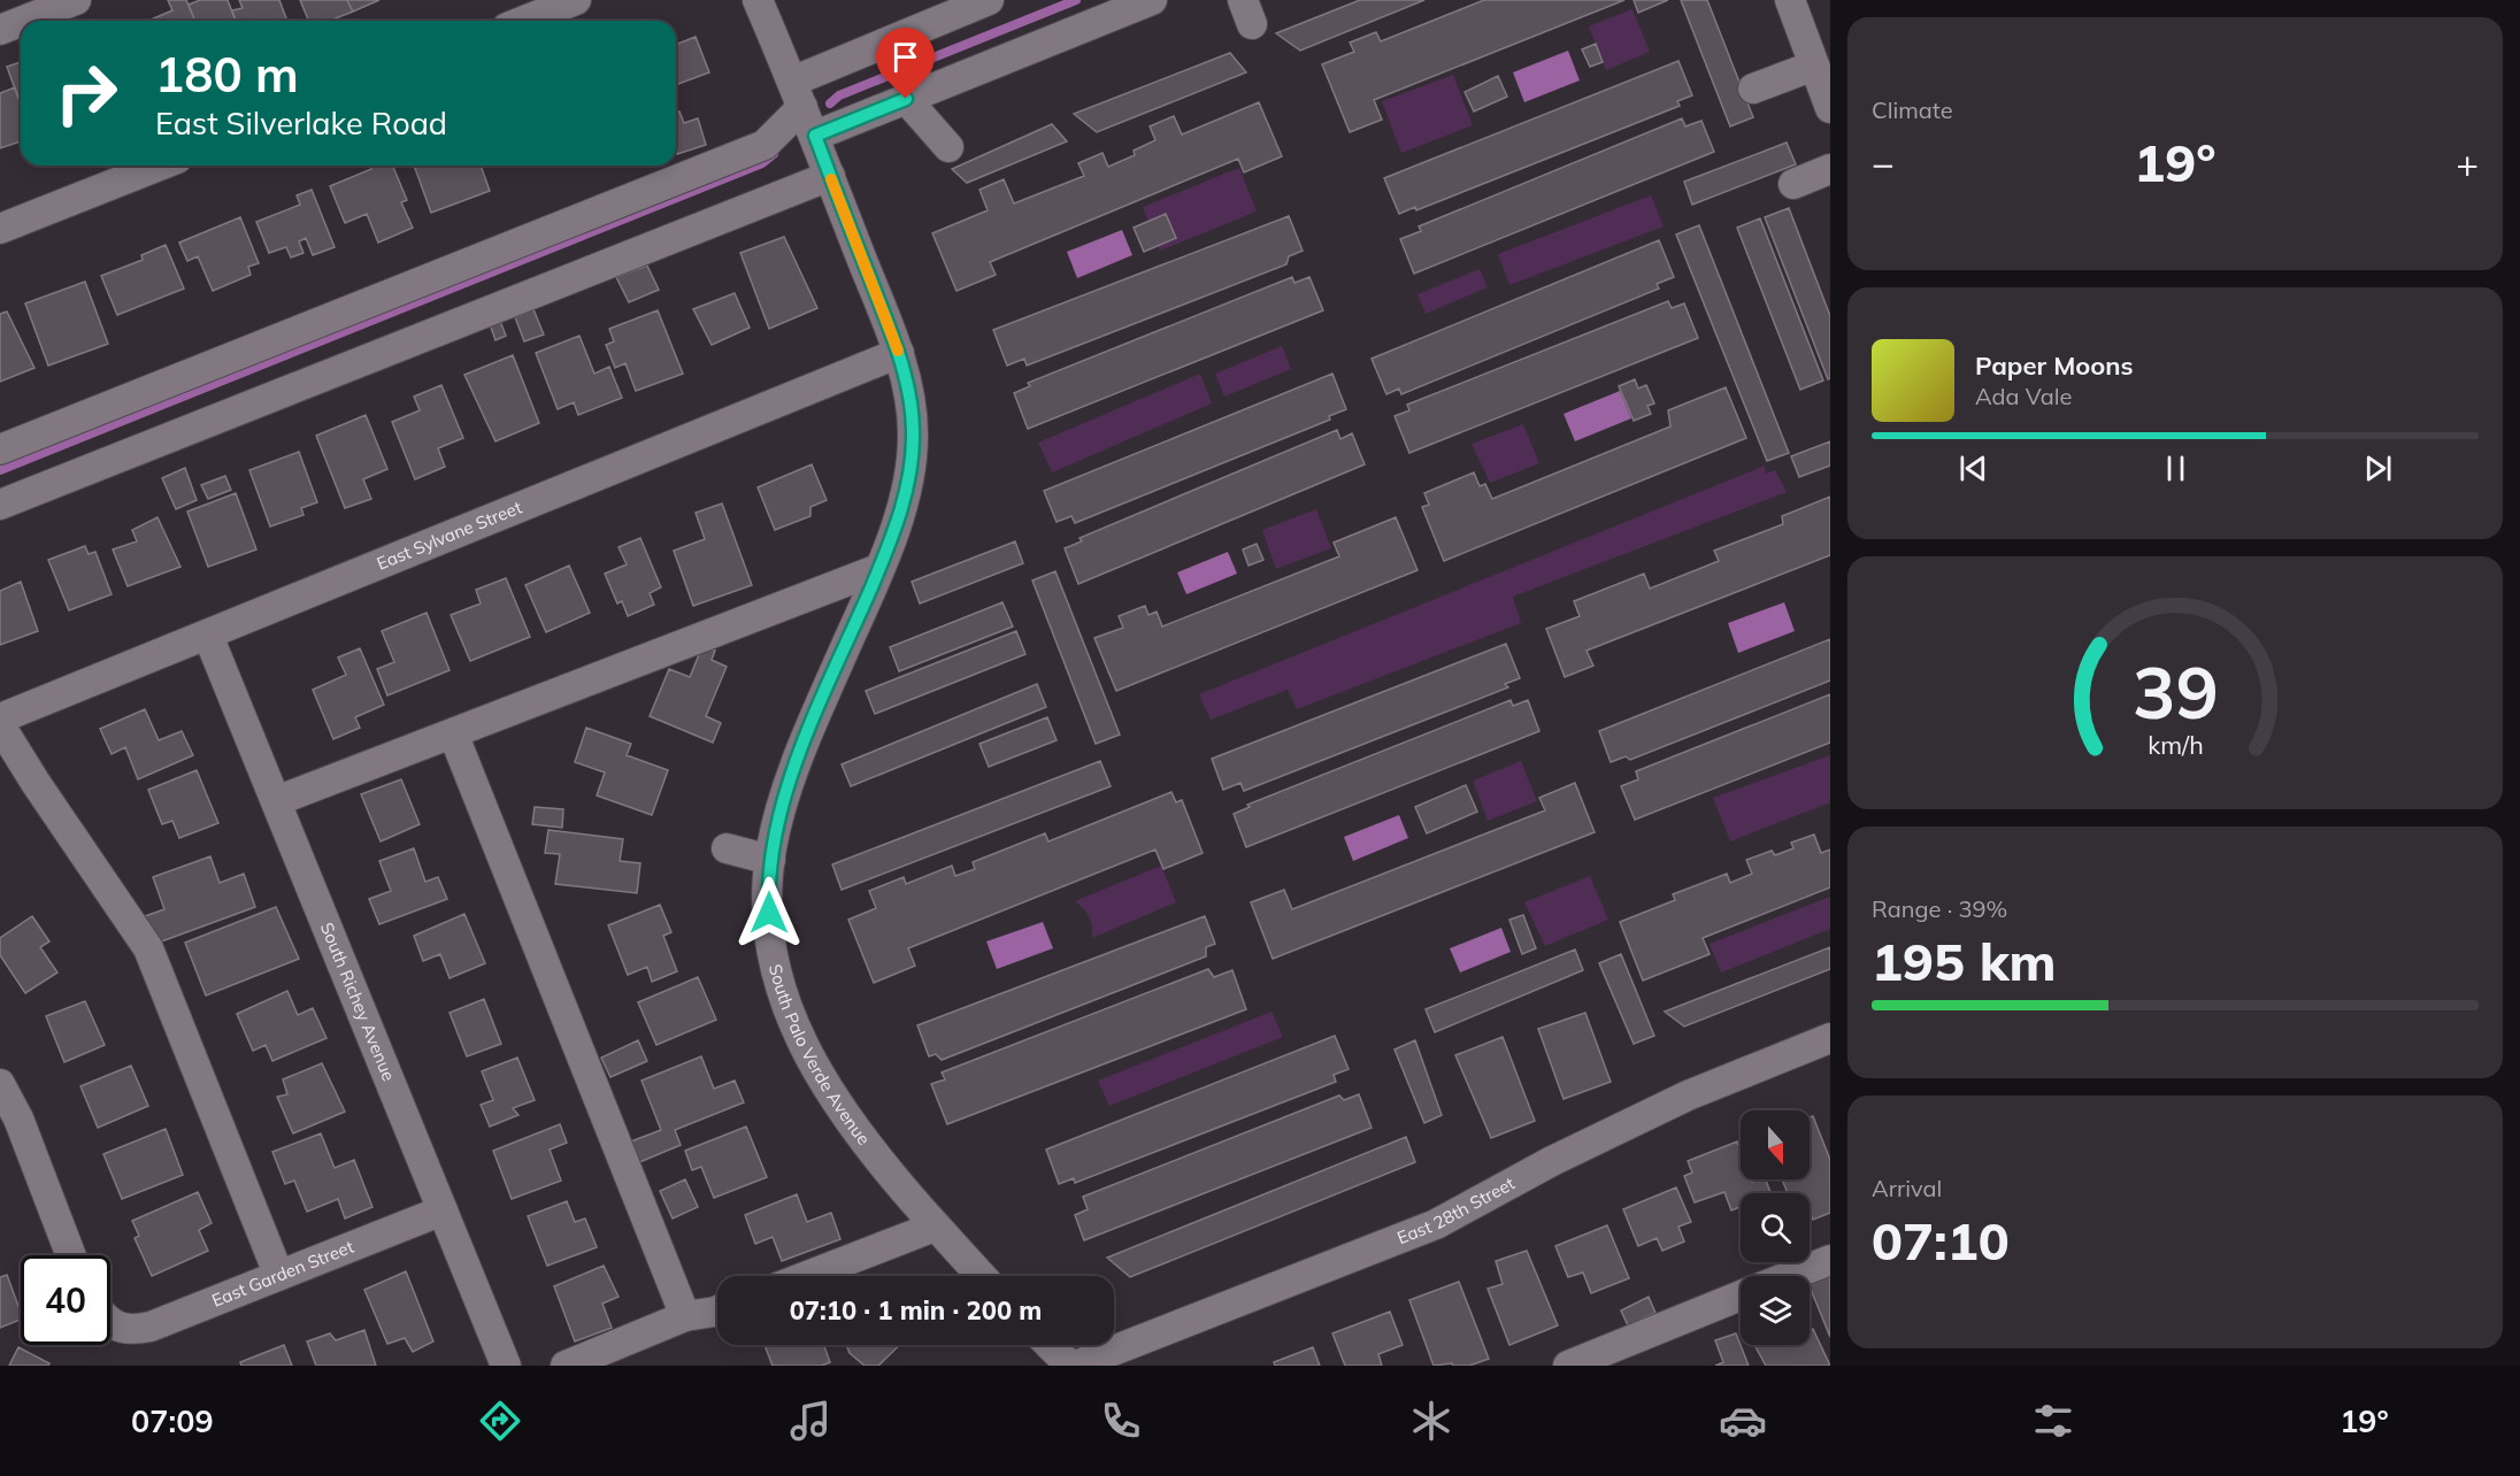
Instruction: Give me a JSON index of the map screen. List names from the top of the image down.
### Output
{
  "streets": {
    "street": [
      "East Sylvane Street",
      "South Richey Avenue",
      "South Palo Verde Avenue",
      "East 28th Street",
      "East Garden Street"
    ]
  },
  "crossings": [
    ["East Sylvane Street", "South Richey Avenue"],
    ["East Sylvane Street", "South Palo Verde Avenue"],
    ["South Richey Avenue", "East Garden Street"]
  ],
  "north": "bottom",
  "page": {
    "tile": [
      "Climate",
      ["Range · 39%", "195 km"],
      ["Arrival", "07:10"]
    ],
    "turn": ["180 m", "East Silverlake Road"],
    "heat": ["−", "19°", "+"],
    "song": ["Paper Moons", "Ada Vale"],
    "limit": "40",
    "trip": "07:10 · 1 min · 200 m",
    "tabs": ["07:09", "19°"],
    "gauge": ["39", "km/h"]
  }
}
